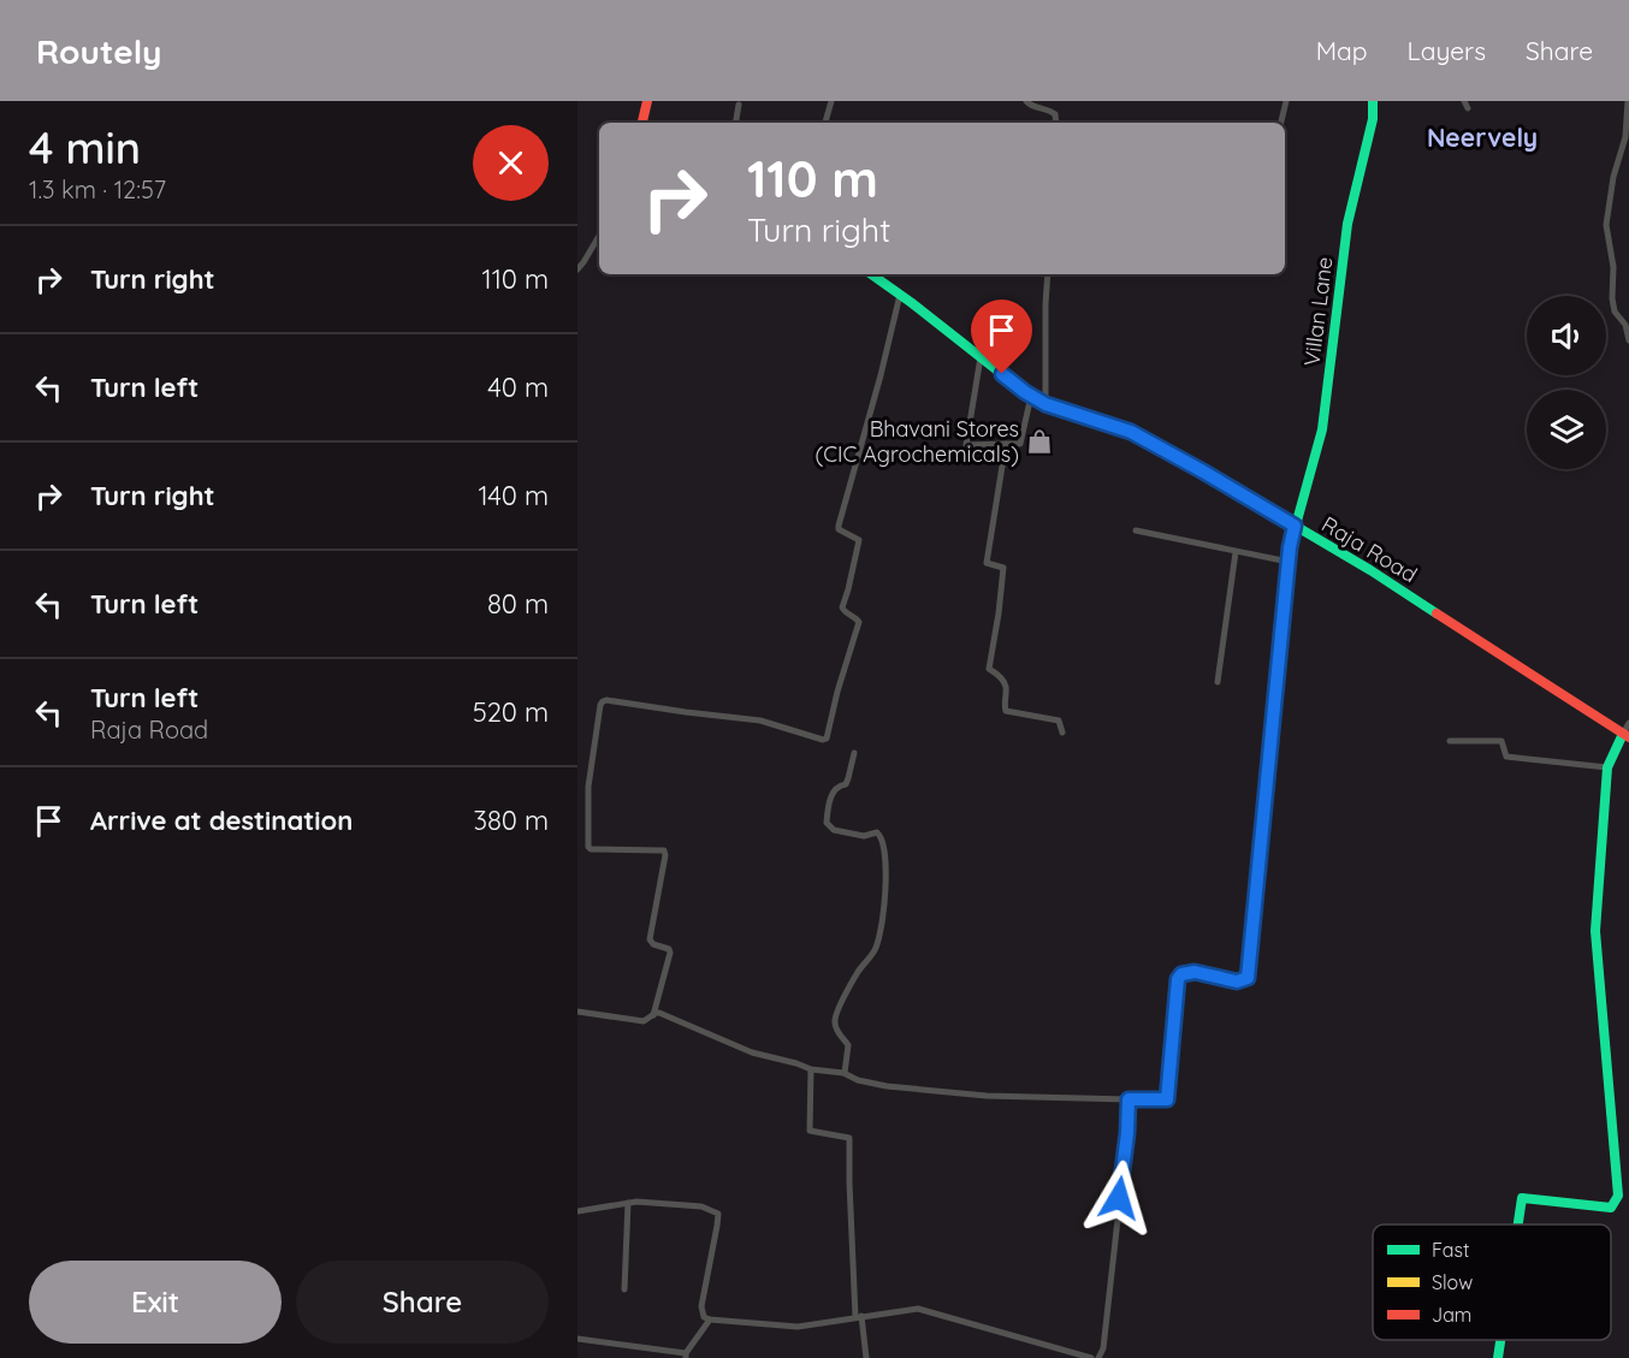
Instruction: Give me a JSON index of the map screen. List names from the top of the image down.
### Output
{
  "streets": {
    "street": ["Villan Lane", "Raja Road"]
  },
  "crossings": [
    ["Villan Lane", "Raja Road"]
  ],
  "districts": ["Neervely"],
  "places": {
    "shop": ["Bhavani Stores (CIC Agrochemicals)"]
  },
  "legend": ["Fast", "Slow", "Jam"],
  "page": {
    "header": "Routely",
    "nav": ["Map", "Layers", "Share"],
    "heading": ["4 min", "1.3 km · 12:57"],
    "turn": ["110 m", "Turn right"],
    "list": [
      {
        "name": "Turn right",
        "value": "110 m"
      },
      {
        "name": "Turn left",
        "value": "40 m"
      },
      {
        "name": "Turn right",
        "value": "140 m"
      },
      {
        "name": "Turn left",
        "value": "80 m"
      },
      {
        "name": "Turn left",
        "note": "Raja Road",
        "value": "520 m"
      },
      {
        "name": "Arrive at destination",
        "value": "380 m"
      }
    ],
    "buttons": ["Exit", "Share"]
  }
}
